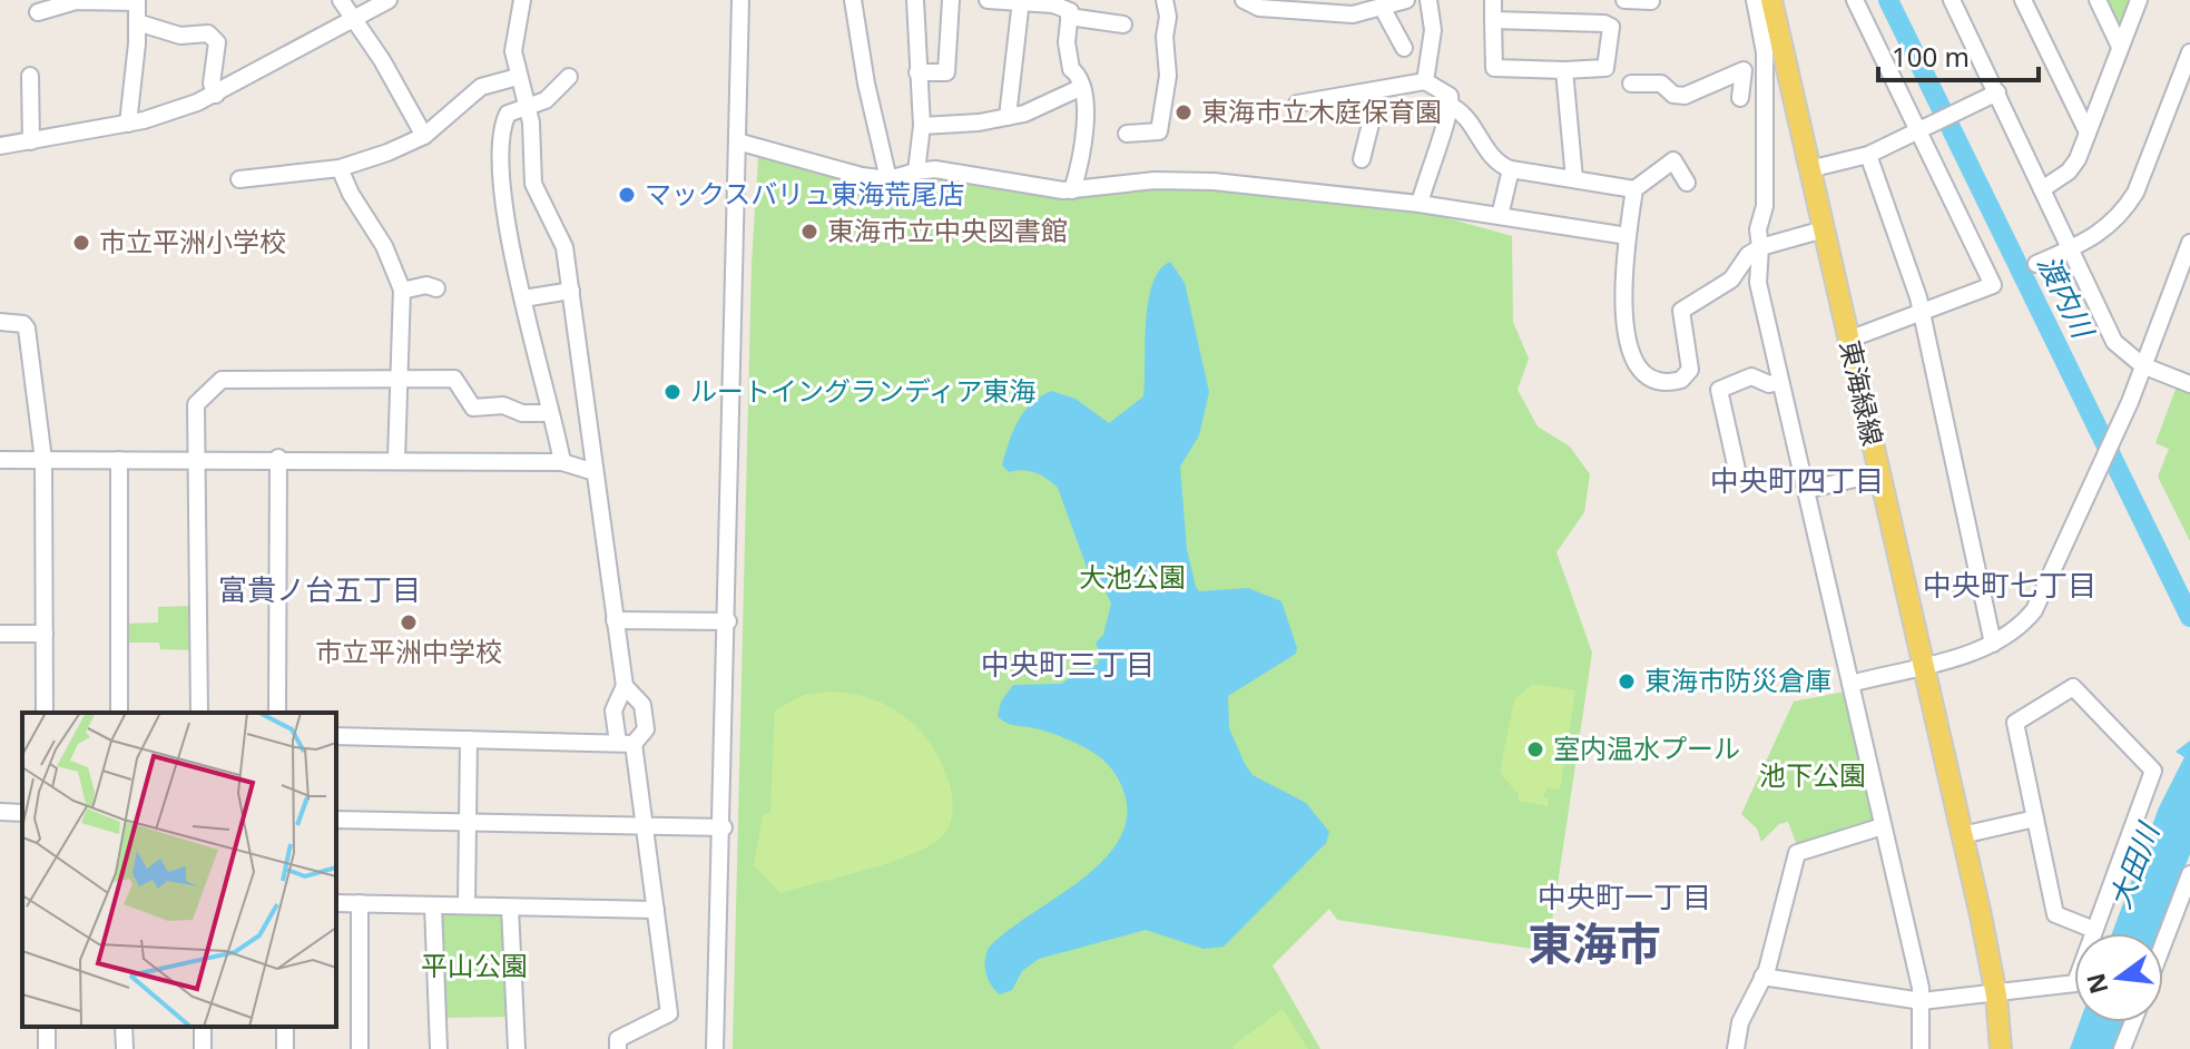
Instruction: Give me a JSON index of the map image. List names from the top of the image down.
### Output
{
  "streets": {
    "main road": ["東海緑線"]
  },
  "districts": [
    "中央町四丁目",
    "中央町七丁目",
    "富貴ノ台五丁目",
    "中央町三丁目",
    "中央町一丁目",
    "東海市"
  ],
  "water": ["渡内川", "大田川"],
  "parks": ["大池公園", "池下公園", "平山公園"],
  "places": [
    "東海市立木庭保育園",
    "マックスバリュ東海荒尾店",
    "東海市立中央図書館",
    "市立平洲小学校",
    "ルートイングランディア東海",
    "市立平洲中学校",
    "東海市防災倉庫",
    "室内温水プール"
  ],
  "scale_bar": "100 m",
  "north": "left"
}
